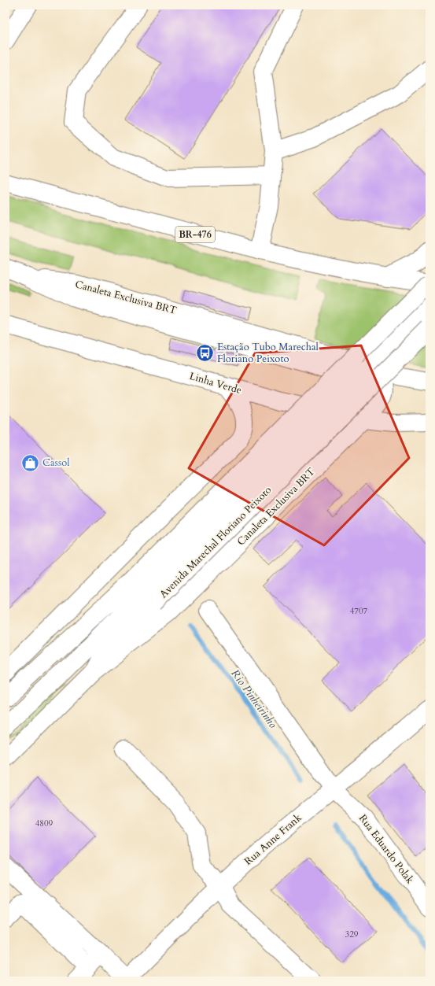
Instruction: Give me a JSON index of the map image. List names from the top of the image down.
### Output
{
  "streets": {
    "main road": [
      "BR-476",
      "Canaleta Exclusiva BRT",
      "Linha Verde",
      "Avenida Marechal Floriano Peixoto",
      "Rua Anne Frank",
      "Rua Eduardo Polak"
    ]
  },
  "crossings": [
    ["Canaleta Exclusiva BRT", "Linha Verde"],
    ["Canaleta Exclusiva BRT", "Avenida Marechal Floriano Peixoto"],
    ["Rua Anne Frank", "Rua Eduardo Polak"]
  ],
  "water": ["Rio Pinheirinho"],
  "places": {
    "bus stop": ["Estação Tubo Marechal Floriano Peixoto"],
    "shop": ["Cassol"]
  },
  "house_numbers": ["4707", "4809", "329"]
}
